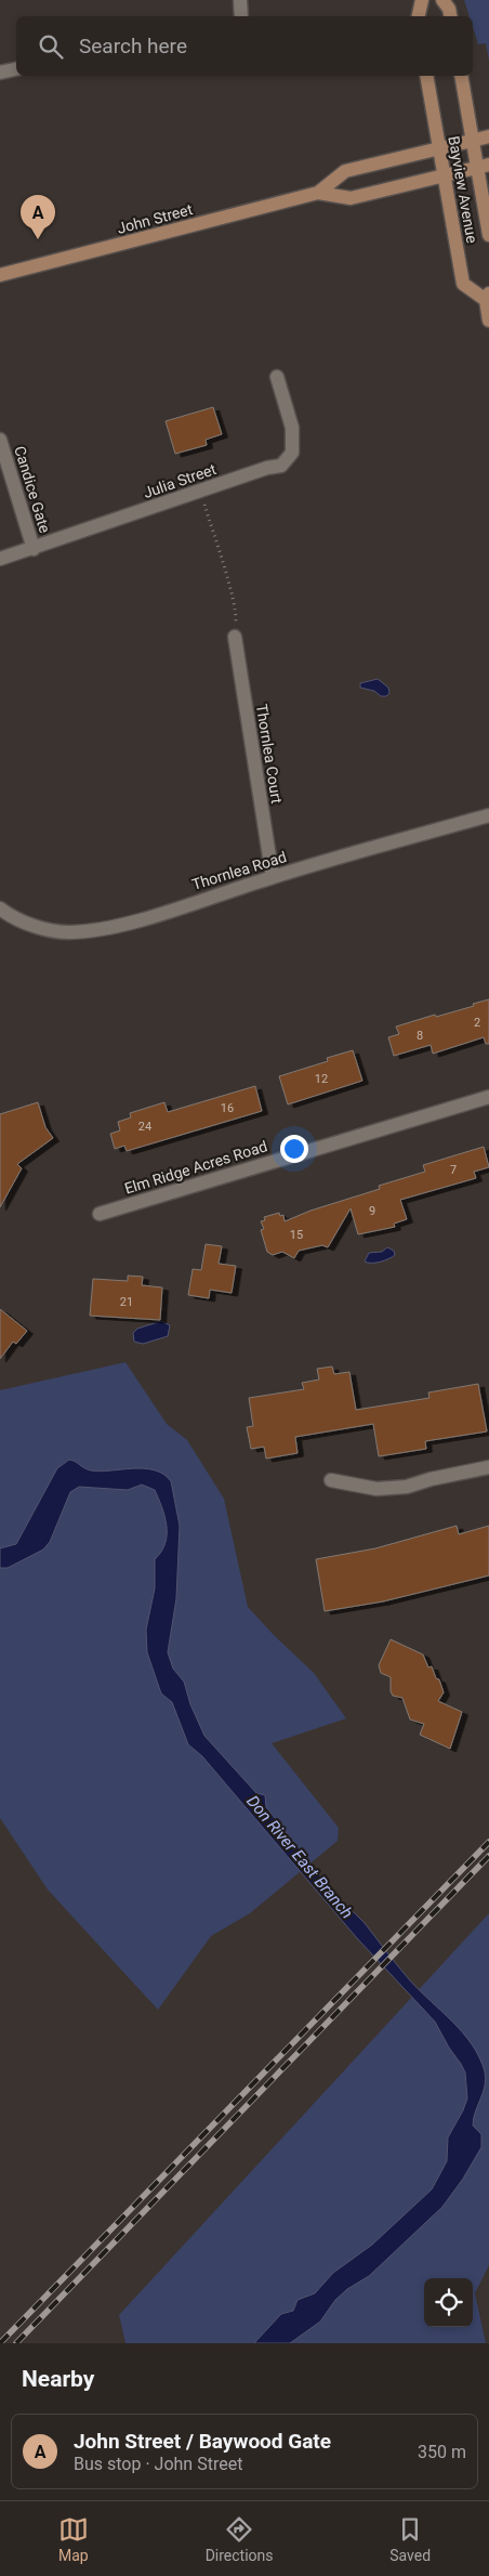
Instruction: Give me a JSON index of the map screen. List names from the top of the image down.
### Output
{
  "streets": {
    "main road": ["Bayview Avenue", "John Street"],
    "street": [
      "Julia Street",
      "Candice Gate",
      "Thornlea Court",
      "Thornlea Road",
      "Elm Ridge Acres Road"
    ]
  },
  "crossings": [
    ["Bayview Avenue", "John Street"],
    ["Julia Street", "Candice Gate"],
    ["Thornlea Court", "Thornlea Road"]
  ],
  "water": ["Don River East Branch"],
  "house_numbers": [
    "2",
    "8",
    "12",
    "16",
    "24",
    "7",
    "9",
    "15",
    "21"
  ],
  "page": {
    "search": "Search here",
    "pins": "A",
    "heading": "Nearby",
    "list": [
      {
        "mark": "A",
        "name": "John Street / Baywood Gate",
        "note": "Bus stop · John Street",
        "value": "350 m"
      }
    ],
    "nav": ["Map", "Directions", "Saved"]
  }
}
